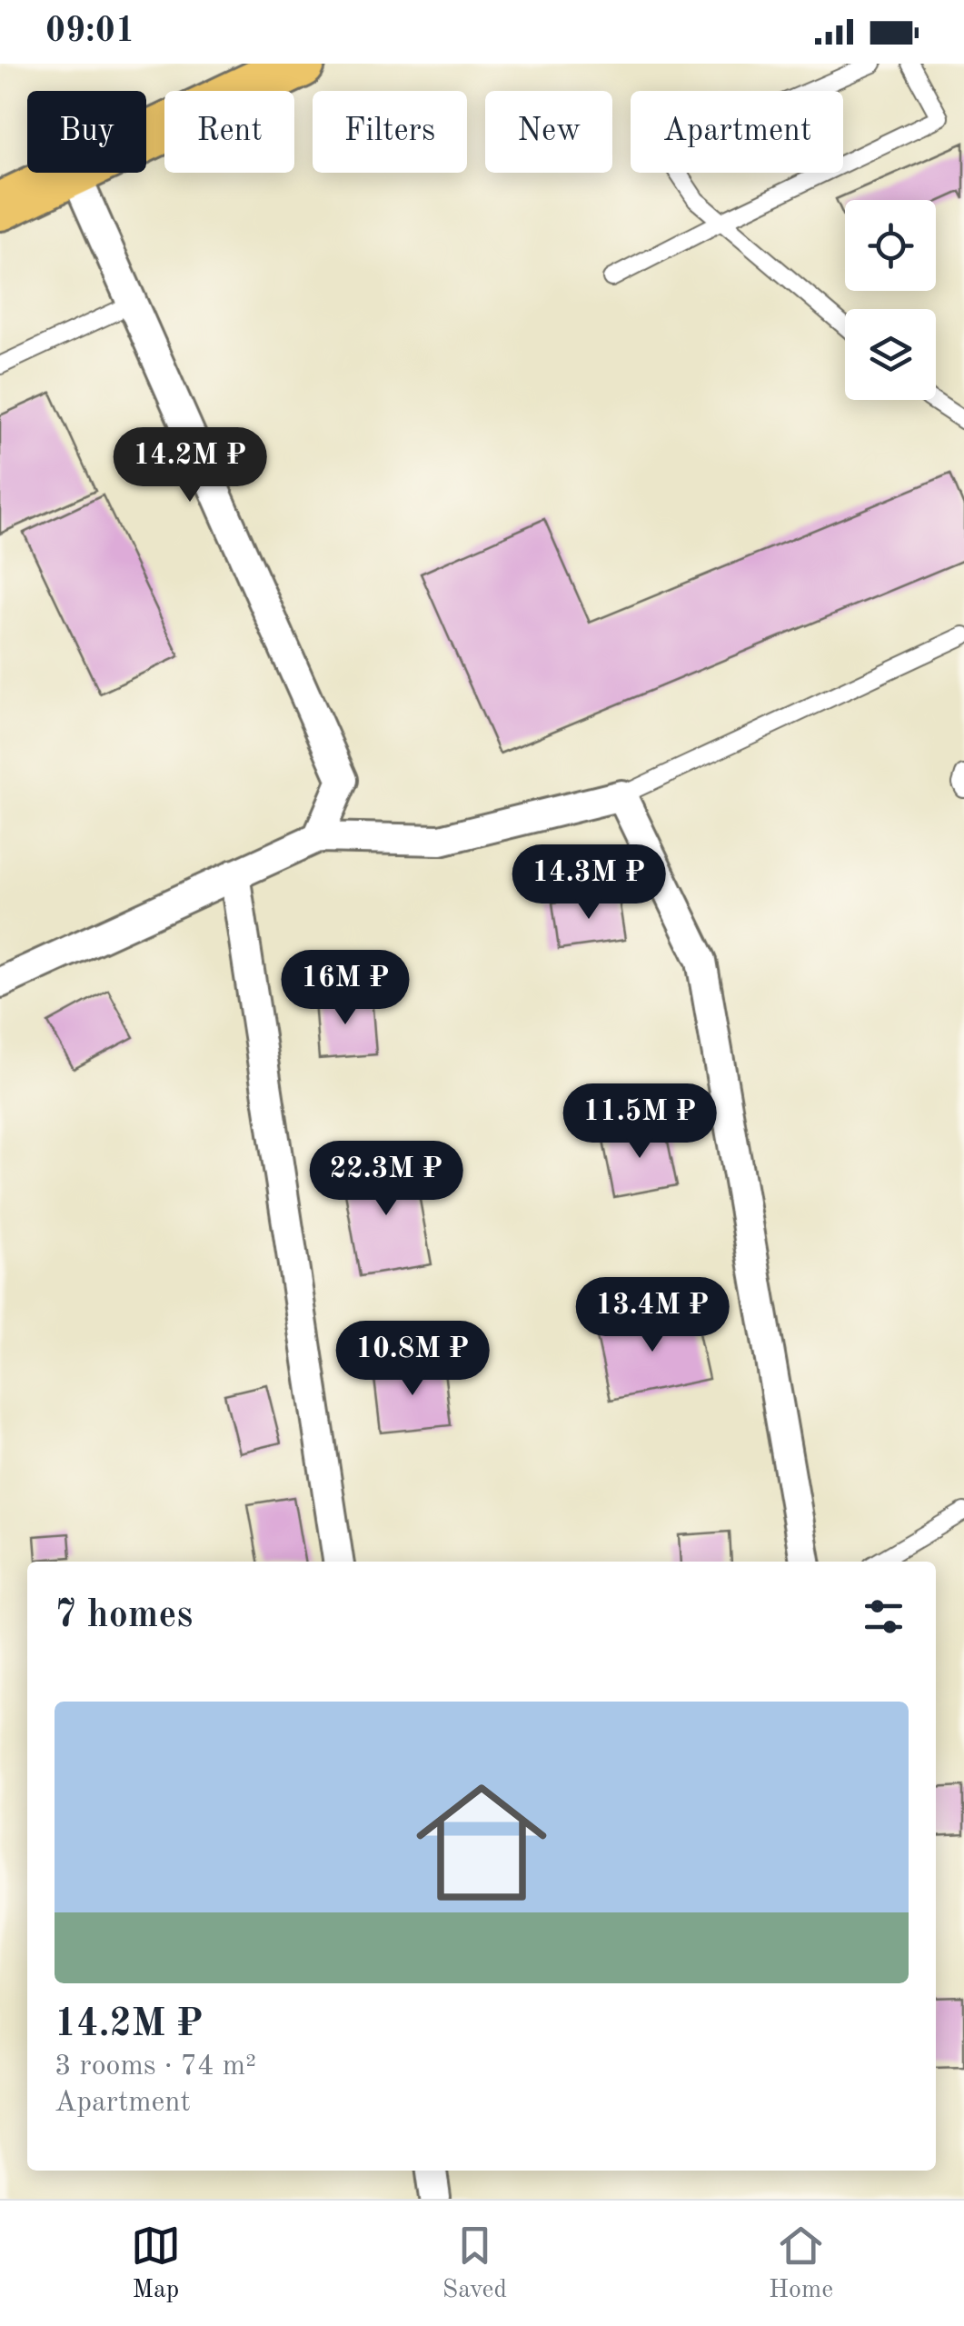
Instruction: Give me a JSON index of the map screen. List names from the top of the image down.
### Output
{
  "page": {
    "status": "09:01",
    "chip": [
      "Buy",
      "Rent",
      "Filters",
      "New",
      "Apartment"
    ],
    "price": [
      "14.2M ₽",
      "14.3M ₽",
      "16M ₽",
      "11.5M ₽",
      "22.3M ₽",
      "13.4M ₽",
      "10.8M ₽"
    ],
    "heading": "7 homes",
    "list": [
      {
        "name": "14.2M ₽",
        "note": "3 rooms · 74 m² · Apartment"
      }
    ],
    "tabs": ["Map", "Saved", "Home"]
  }
}
